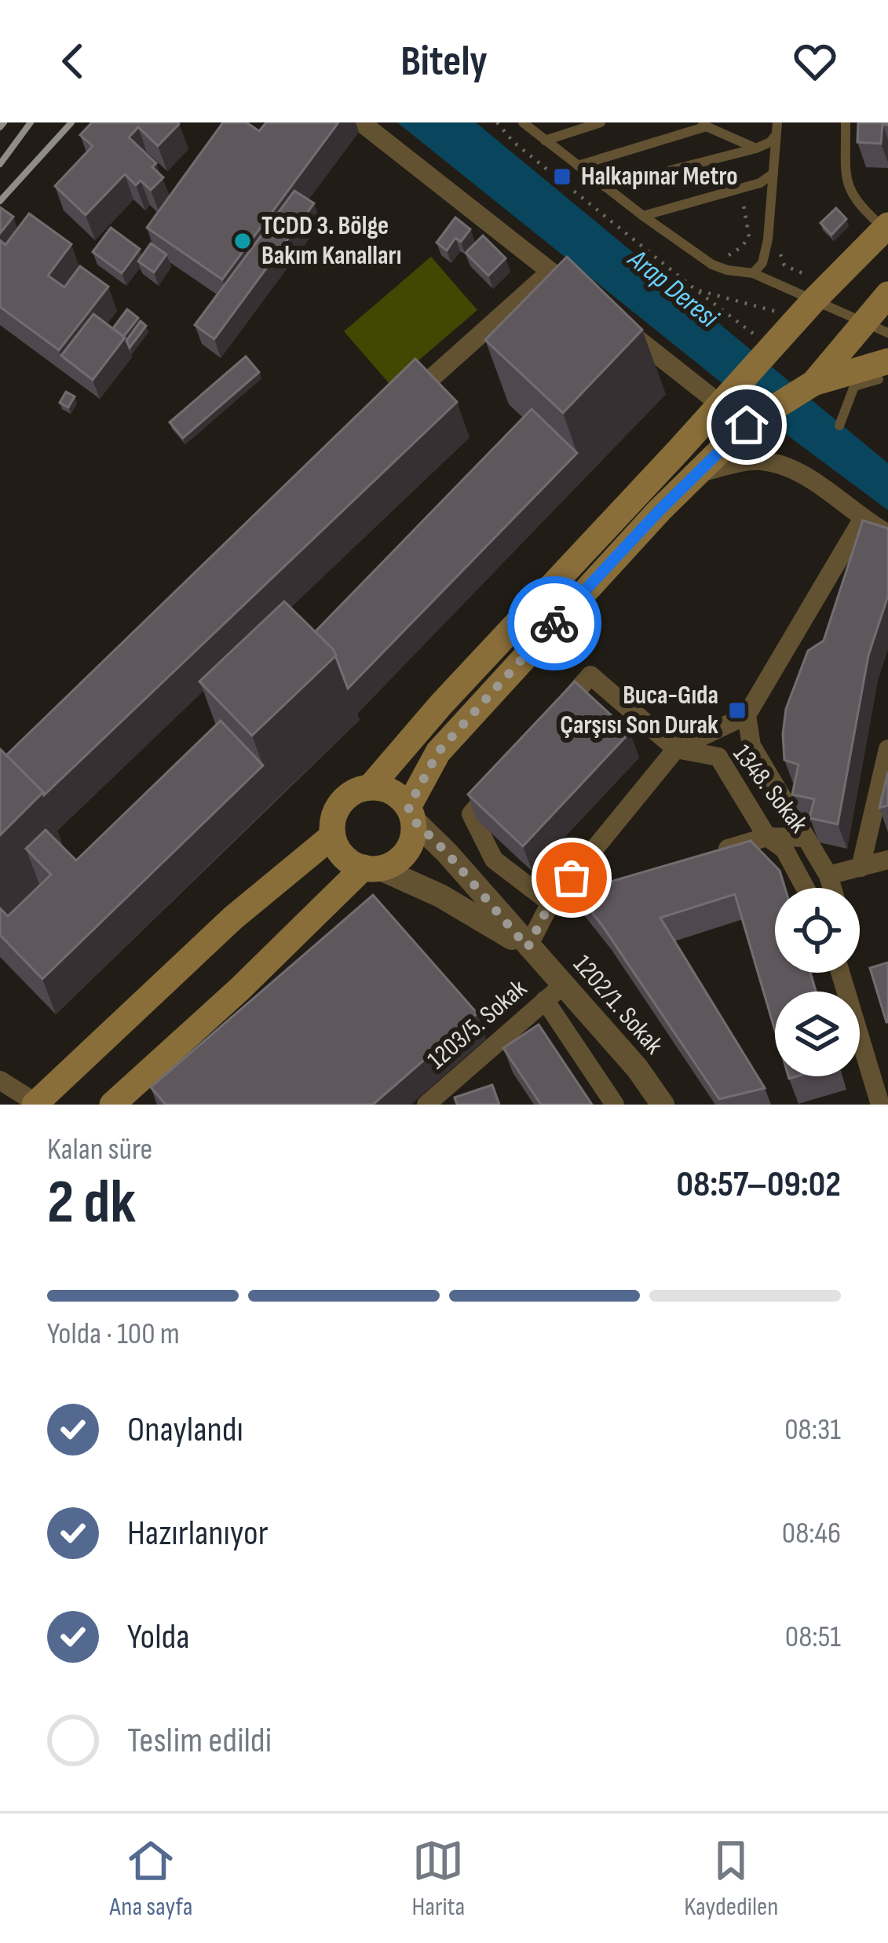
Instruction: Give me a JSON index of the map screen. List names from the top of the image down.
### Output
{
  "streets": {
    "street": ["1348. Sokak", "1202/1. Sokak", "1203/5. Sokak"]
  },
  "crossings": [
    ["1202/1. Sokak", "1203/5. Sokak"]
  ],
  "water": ["Arap Deresi"],
  "places": {
    "transit": ["Halkapınar Metro", "Buca-Gıda Çarşısı Son Durak"],
    "other": ["TCDD 3. Bölge Bakım Kanalları"]
  },
  "page": {
    "header": "Bitely",
    "heading": ["2 dk", "Kalan süre", "08:57–09:02"],
    "bar": "Yolda · 100 m",
    "list": [
      ["Onaylandı", "08:31"],
      ["Hazırlanıyor", "08:46"],
      ["Yolda", "08:51"],
      "Teslim edildi"
    ],
    "tabs": ["Ana sayfa", "Harita", "Kaydedilen"]
  }
}
